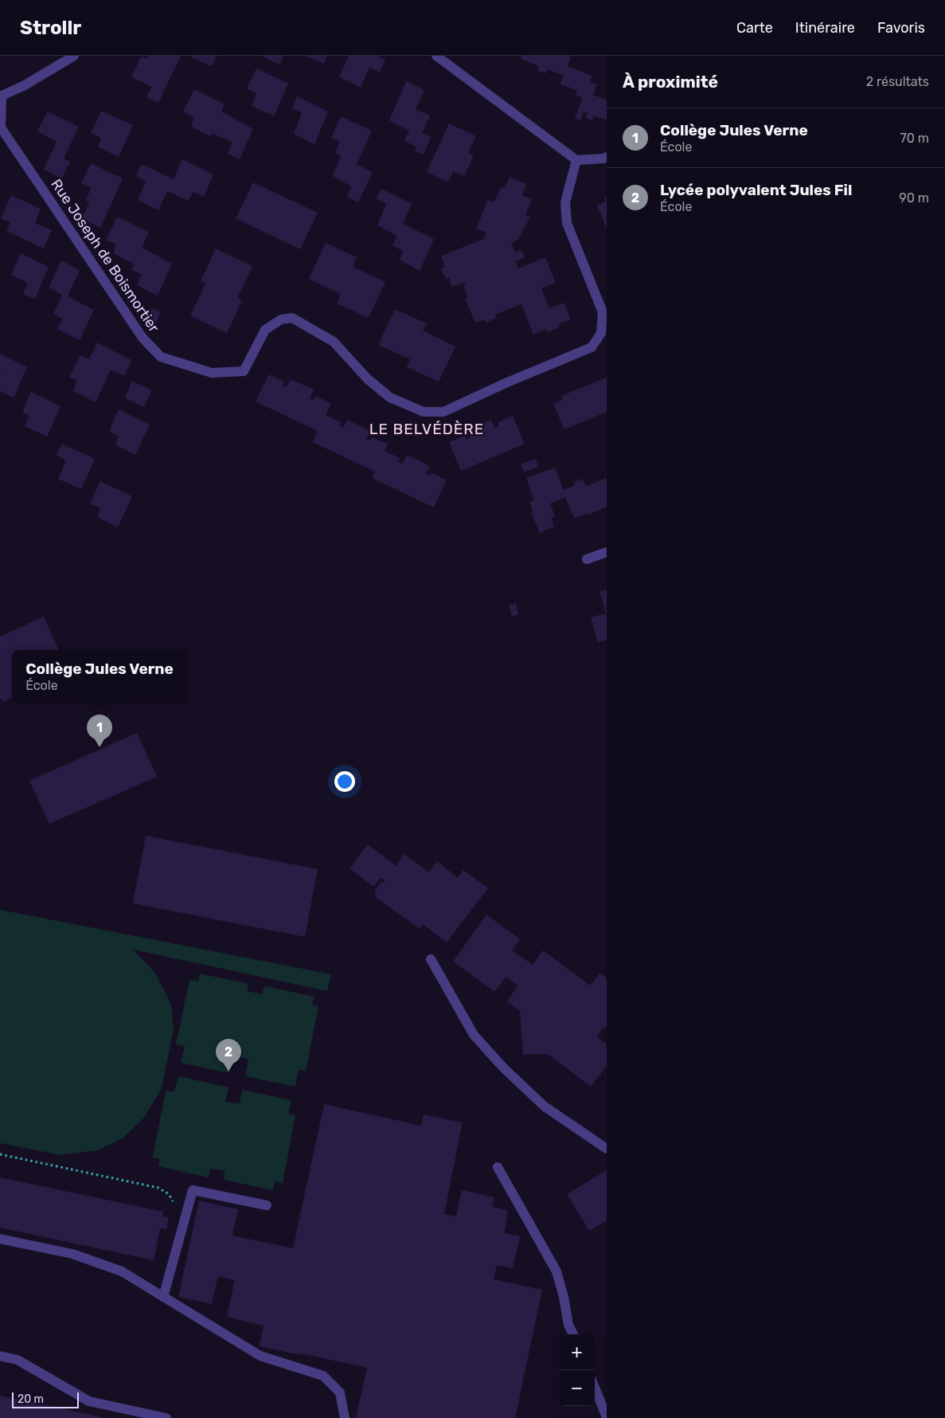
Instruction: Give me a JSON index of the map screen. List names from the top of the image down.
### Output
{
  "streets": {
    "street": ["Rue Joseph de Boismortier"]
  },
  "districts": ["LE BELVÉDÈRE"],
  "scale_bar": "20 m",
  "page": {
    "header": "Strollr",
    "nav": ["Carte", "Itinéraire", "Favoris"],
    "heading": ["À proximité", "2 résultats"],
    "list": [
      {
        "mark": "1",
        "name": "Collège Jules Verne",
        "note": "École",
        "value": "70 m"
      },
      {
        "mark": "2",
        "name": "Lycée polyvalent Jules Fil",
        "note": "École",
        "value": "90 m"
      }
    ],
    "popup": ["Collège Jules Verne", "École"],
    "pins": ["1", "2"],
    "map_buttons": ["+", "−"],
    "scale": "20 m"
  }
}
